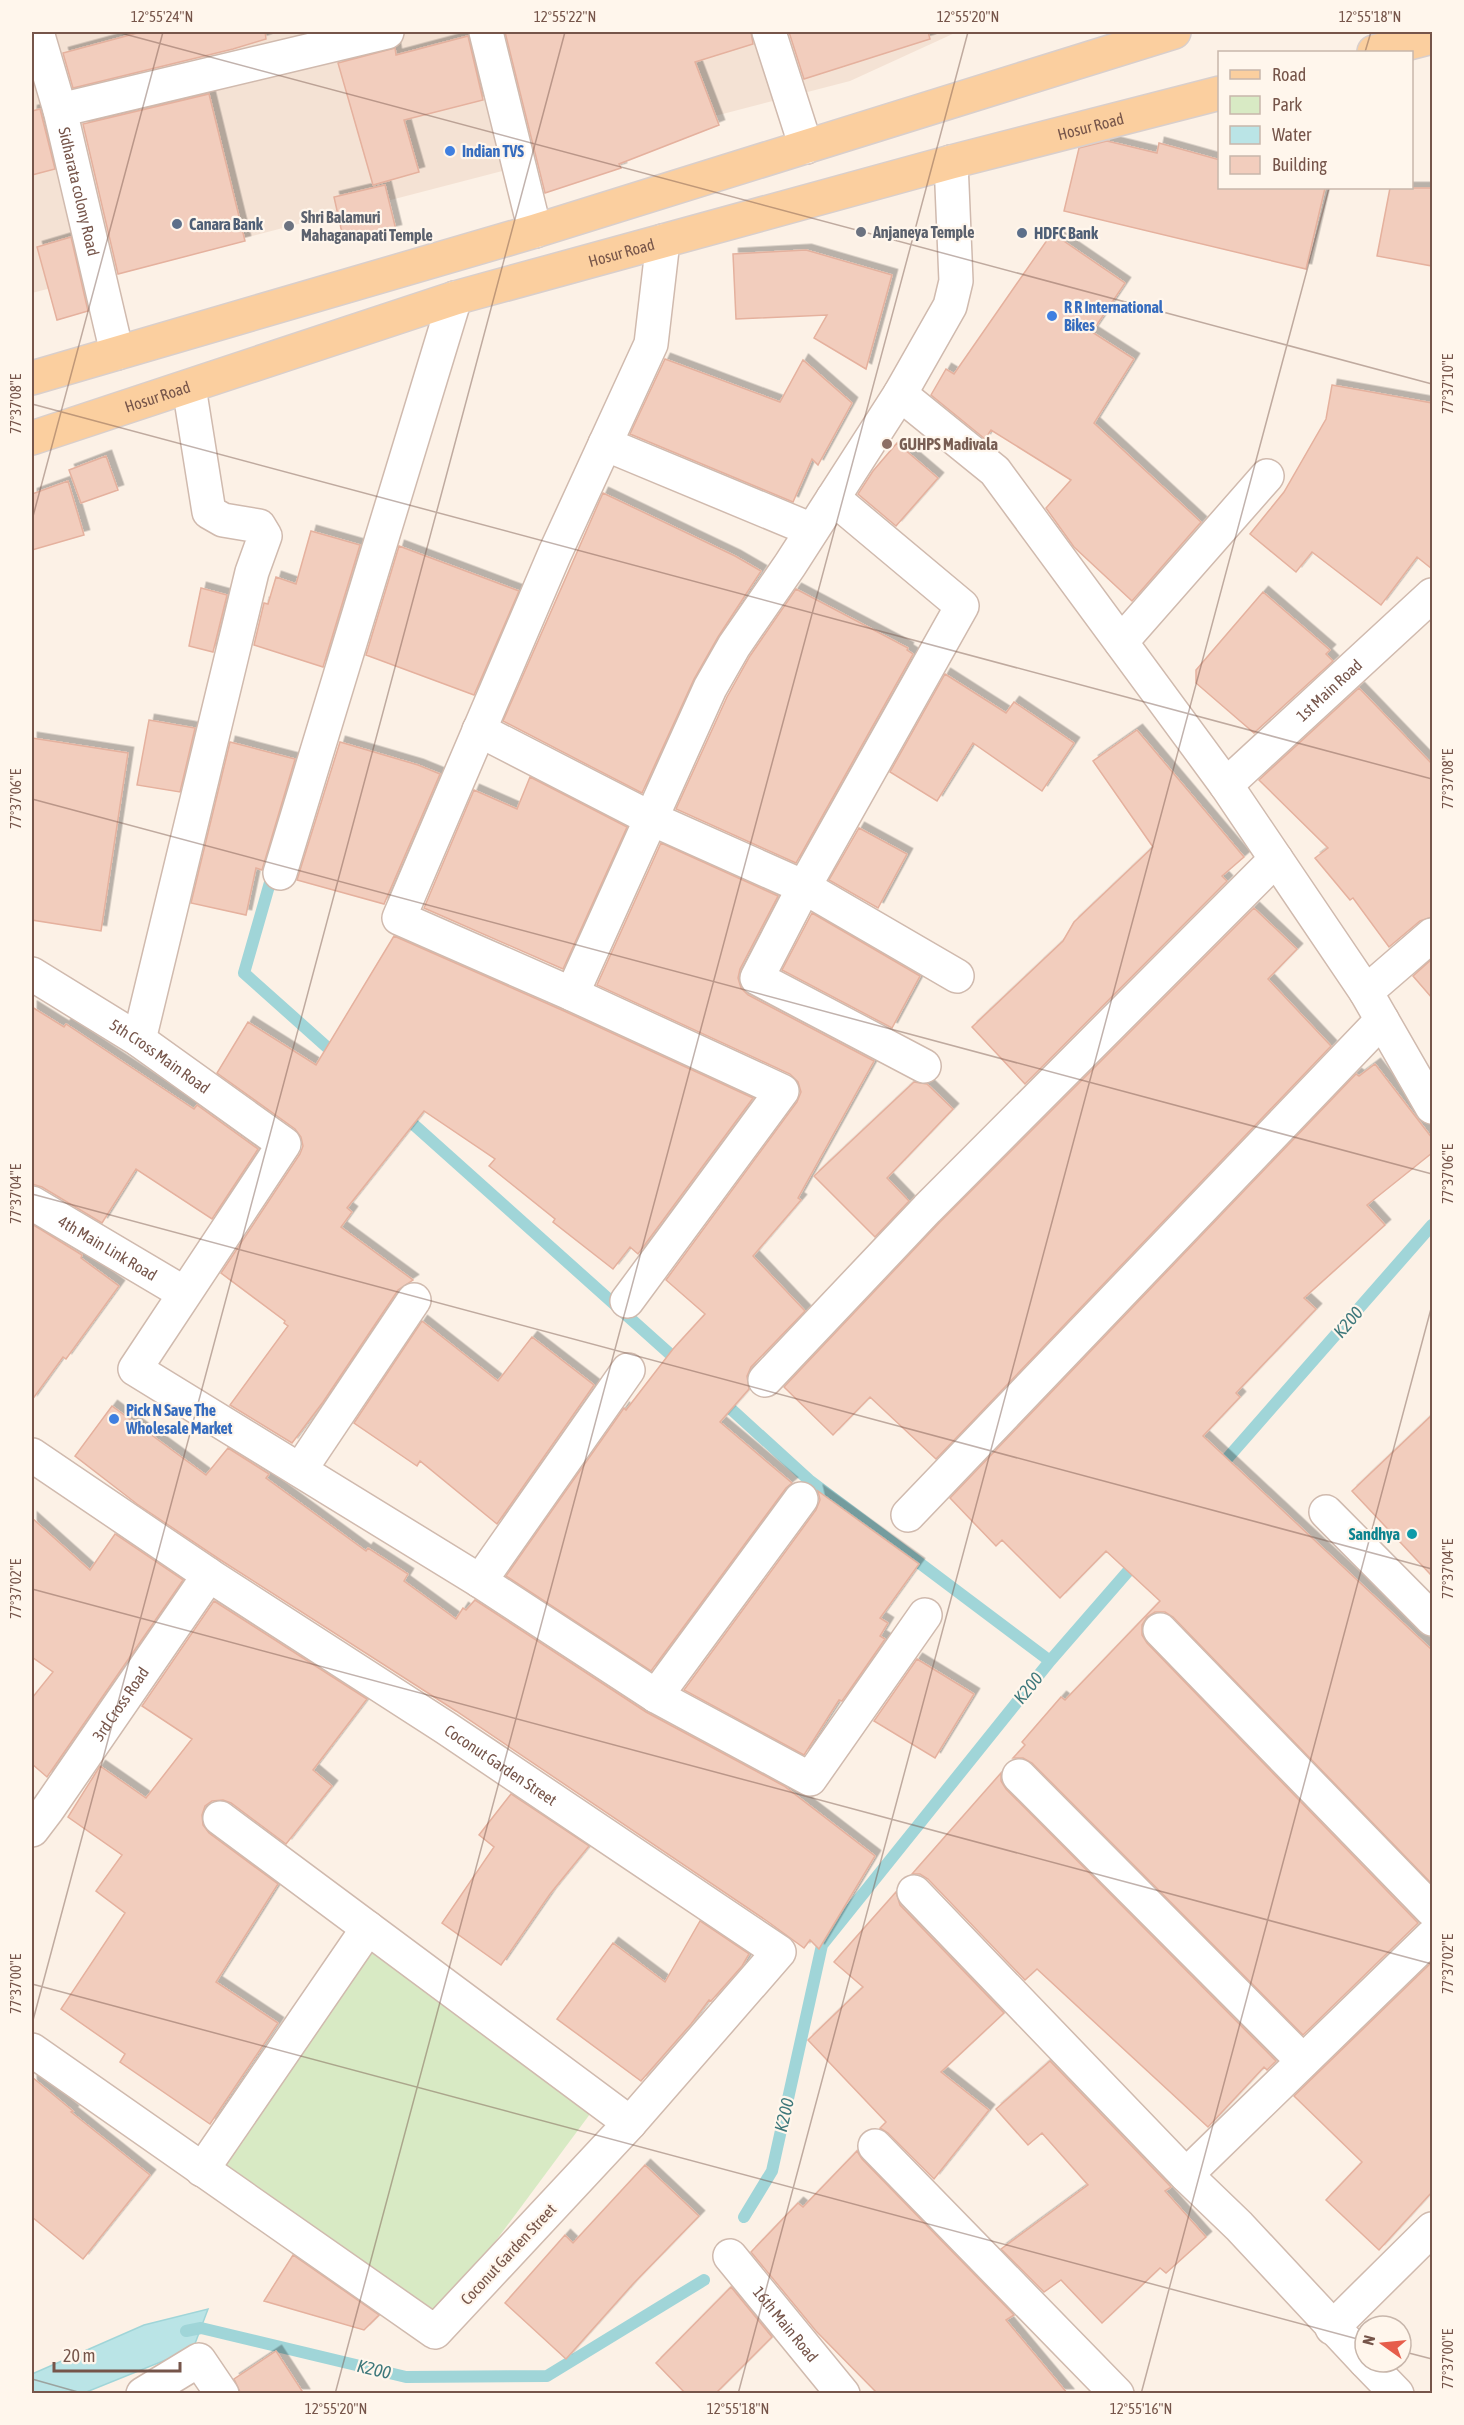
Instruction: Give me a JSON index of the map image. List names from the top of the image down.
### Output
{
  "streets": {
    "main road": ["Hosur Road"],
    "street": [
      "Sidharata colony Road",
      "1st Main Road",
      "5th Cross Main Road",
      "4th Main Link Road",
      "3rd Cross Road",
      "Coconut Garden Street",
      "16th Main Road"
    ]
  },
  "crossings": [
    ["5th Cross Main Road", "4th Main Link Road"],
    ["3rd Cross Road", "Coconut Garden Street"]
  ],
  "water": ["K200"],
  "places": [
    "Indian TVS",
    "Canara Bank",
    "Shri Balamuri Mahaganapati Temple",
    "Anjaneya Temple",
    "HDFC Bank",
    "R R International Bikes",
    "GUHPS Madivala",
    "Pick N Save The Wholesale Market",
    "Sandhya"
  ],
  "legend": [
    "Road",
    "Park",
    "Water",
    "Building"
  ],
  "scale_bar": "20 m",
  "north": "left",
  "coordinates": [
    "12°55'24\"N",
    "12°55'22\"N",
    "12°55'20\"N",
    "12°55'18\"N",
    "77°37'10\"E",
    "77°37'08\"E",
    "77°37'06\"E",
    "77°37'04\"E",
    "77°37'02\"E",
    "77°37'00\"E",
    "12°55'16\"N"
  ]
}
